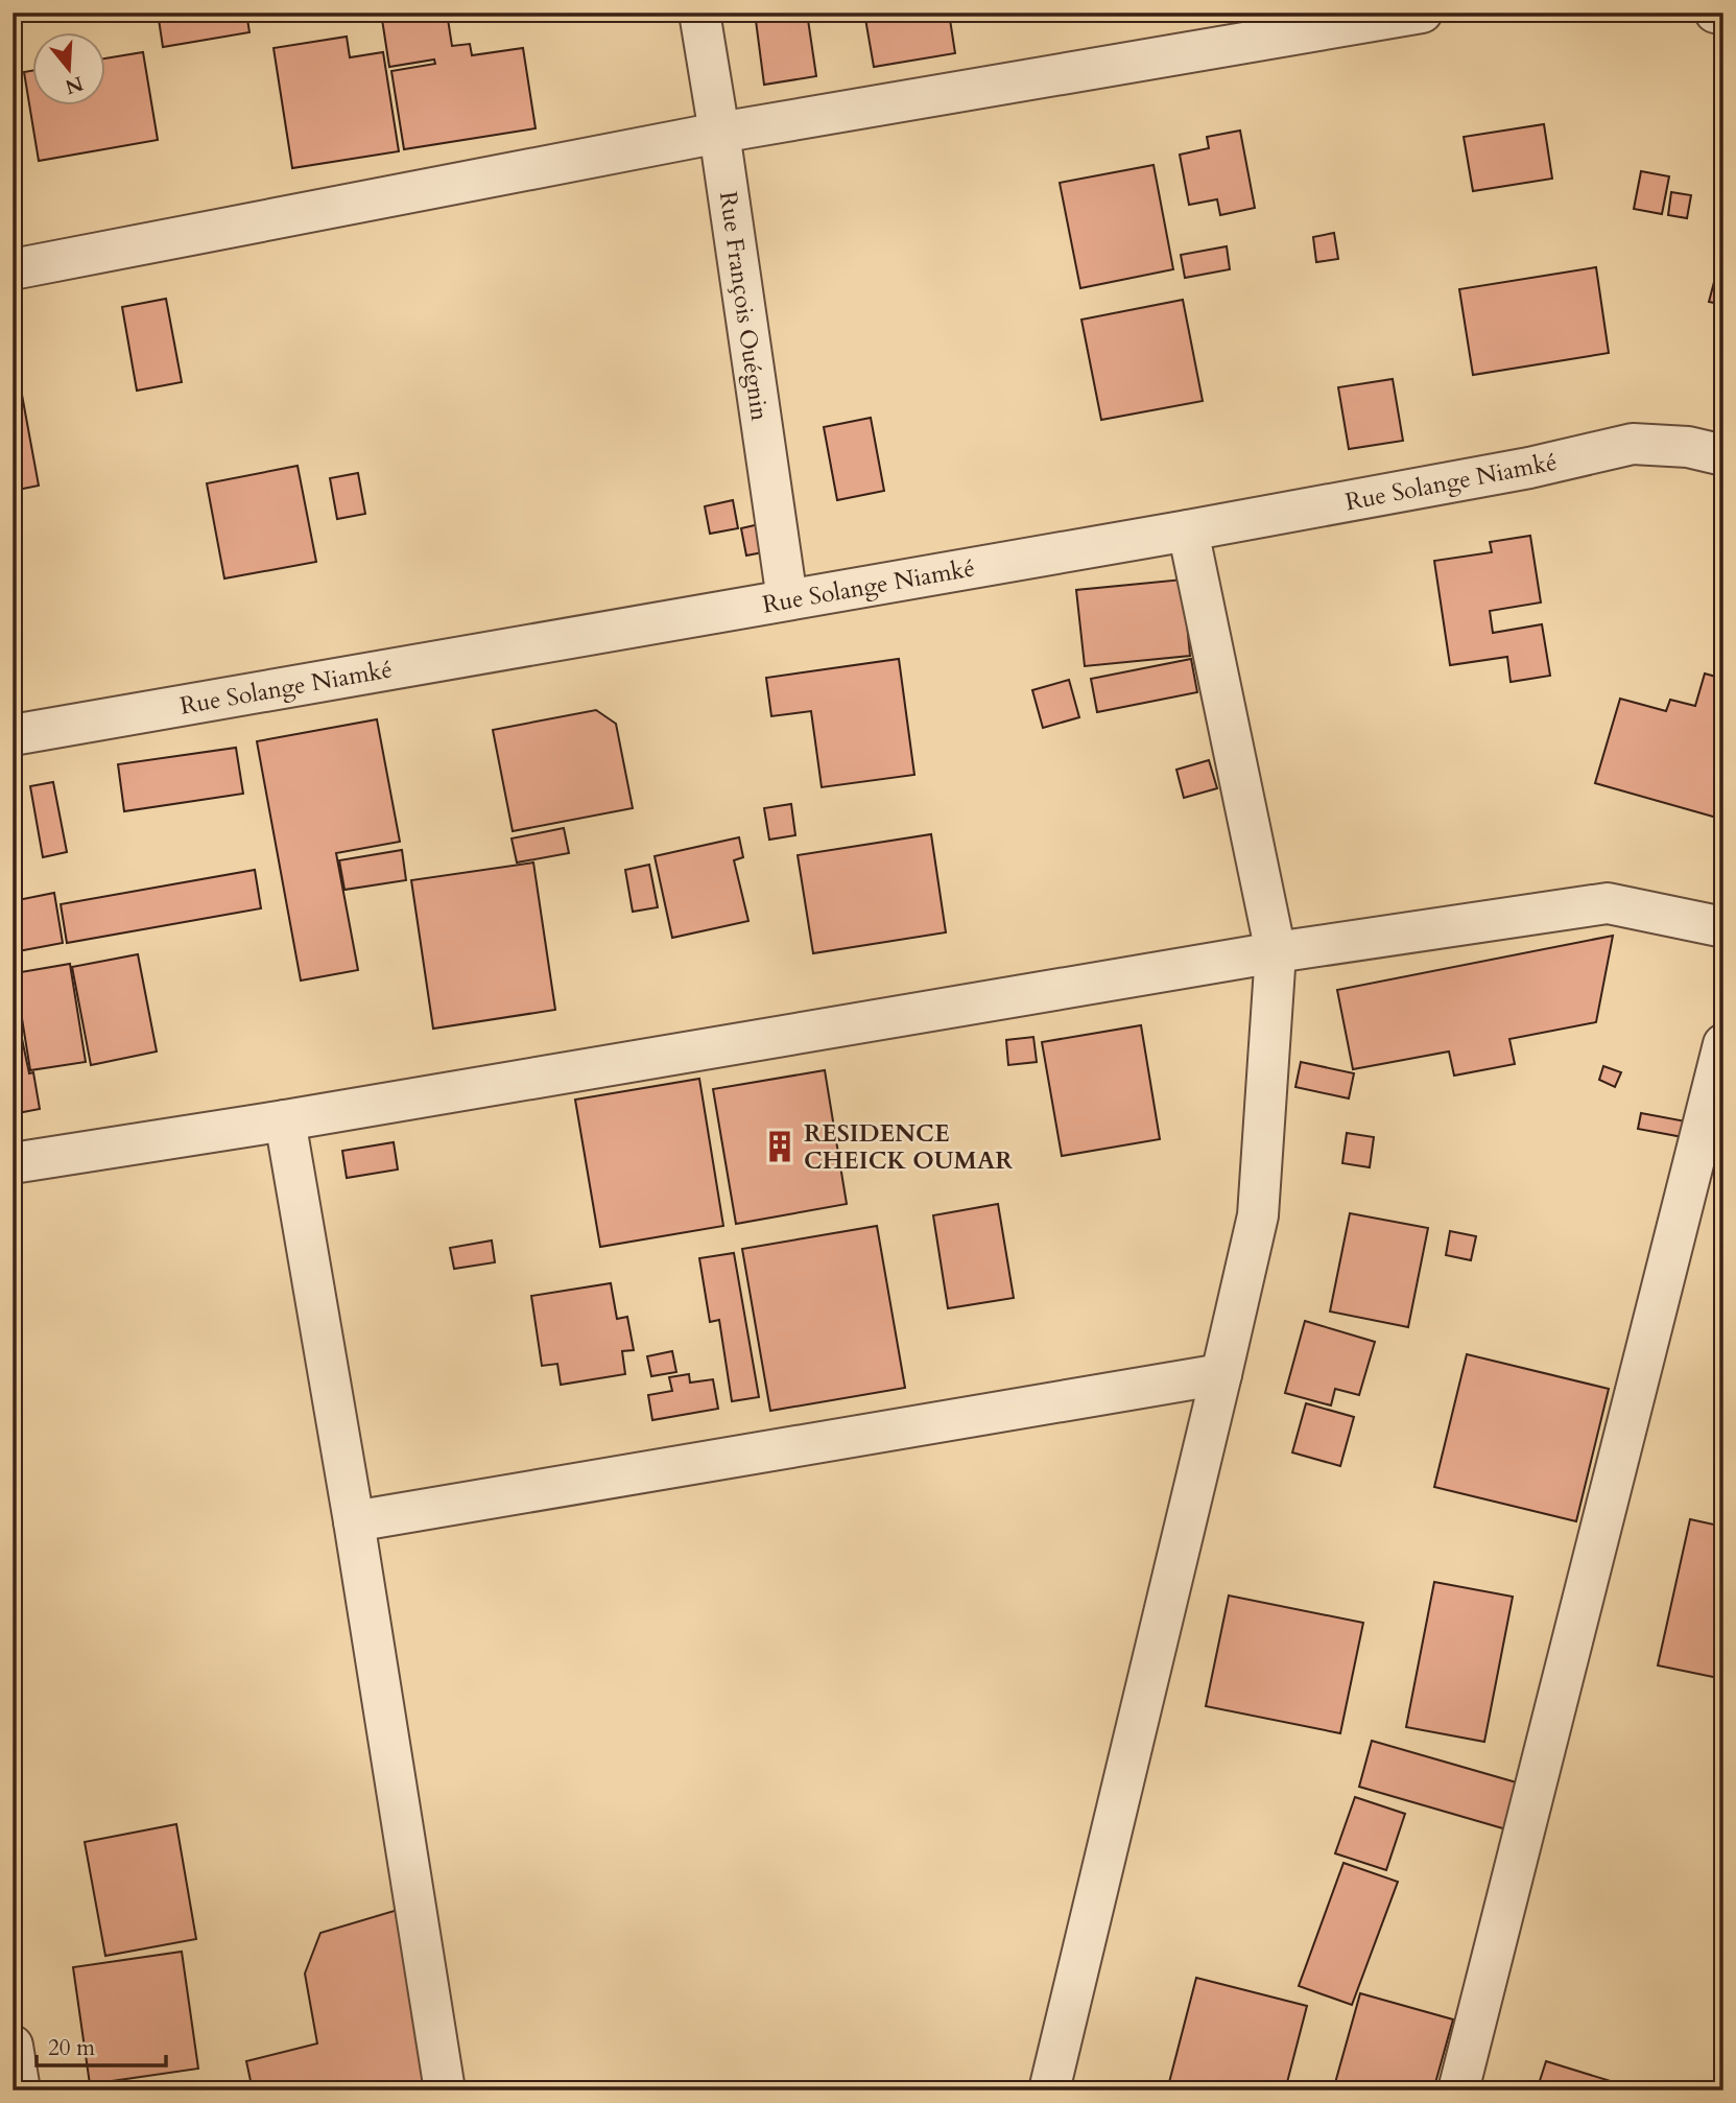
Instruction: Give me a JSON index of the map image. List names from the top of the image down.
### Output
{
  "streets": {
    "street": ["Rue François Ouégnin", "Rue Solange Niamké"]
  },
  "crossings": [
    ["Rue François Ouégnin", "Rue Solange Niamké"]
  ],
  "places": {
    "building": ["RESIDENCE CHEICK OUMAR"]
  },
  "scale_bar": "20 m",
  "north": "bottom"
}
